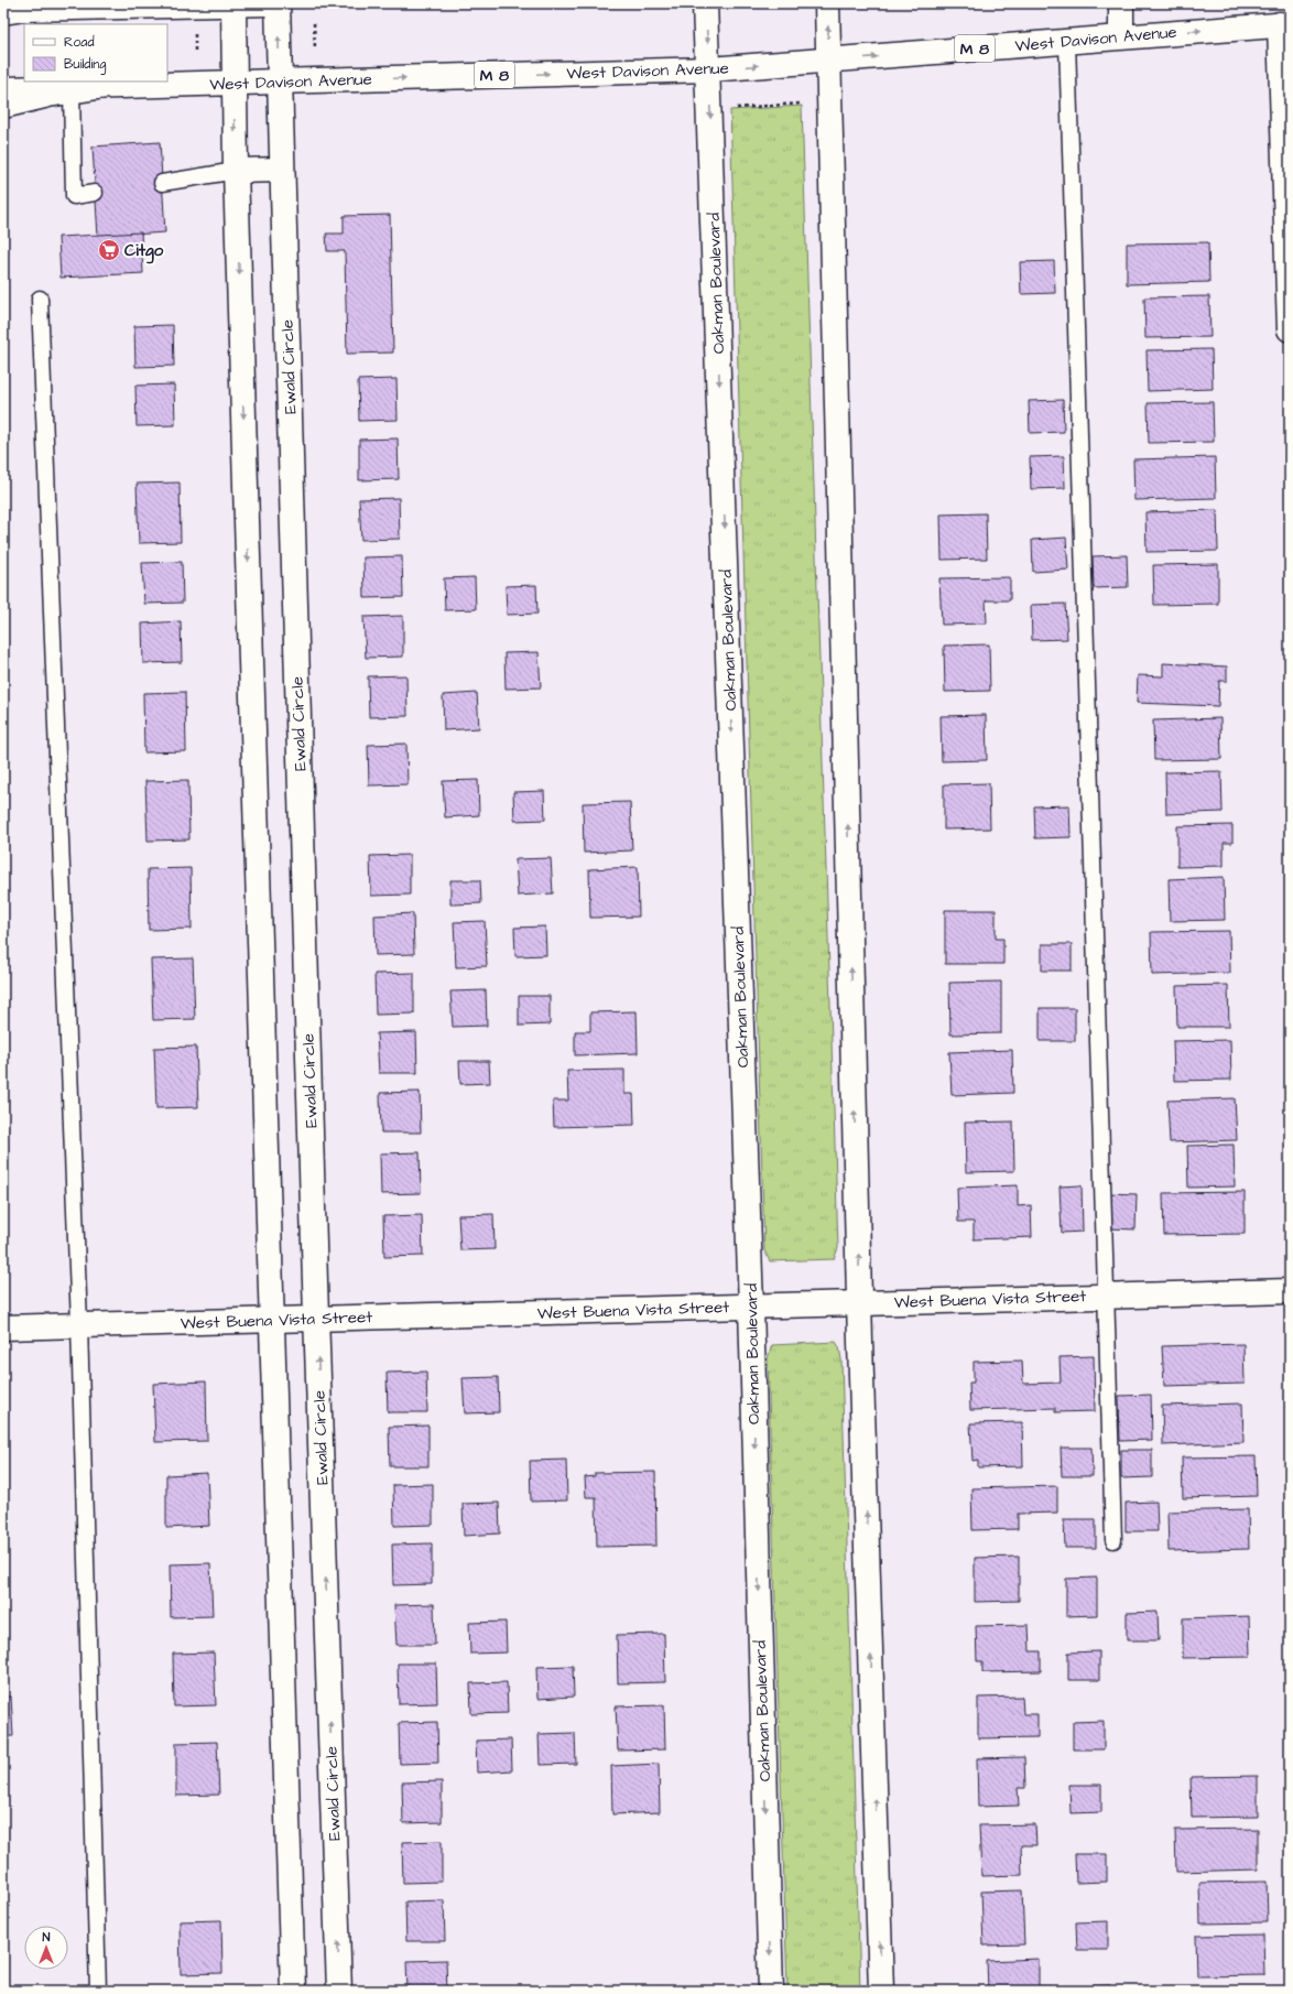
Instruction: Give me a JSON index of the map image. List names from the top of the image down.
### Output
{
  "streets": {
    "main road": [
      "West Davison Avenue",
      "M 8",
      "Oakman Boulevard",
      "Ewald Circle",
      "West Buena Vista Street"
    ]
  },
  "crossings": [
    ["West Davison Avenue", "M 8"],
    ["West Davison Avenue", "Oakman Boulevard"],
    ["West Davison Avenue", "Ewald Circle"],
    ["Oakman Boulevard", "West Buena Vista Street"],
    ["Ewald Circle", "West Buena Vista Street"]
  ],
  "one_way": ["West Davison Avenue"],
  "places": {
    "supermarket": ["Citgo"]
  },
  "legend": ["Road", "Building"],
  "north": "top"
}
